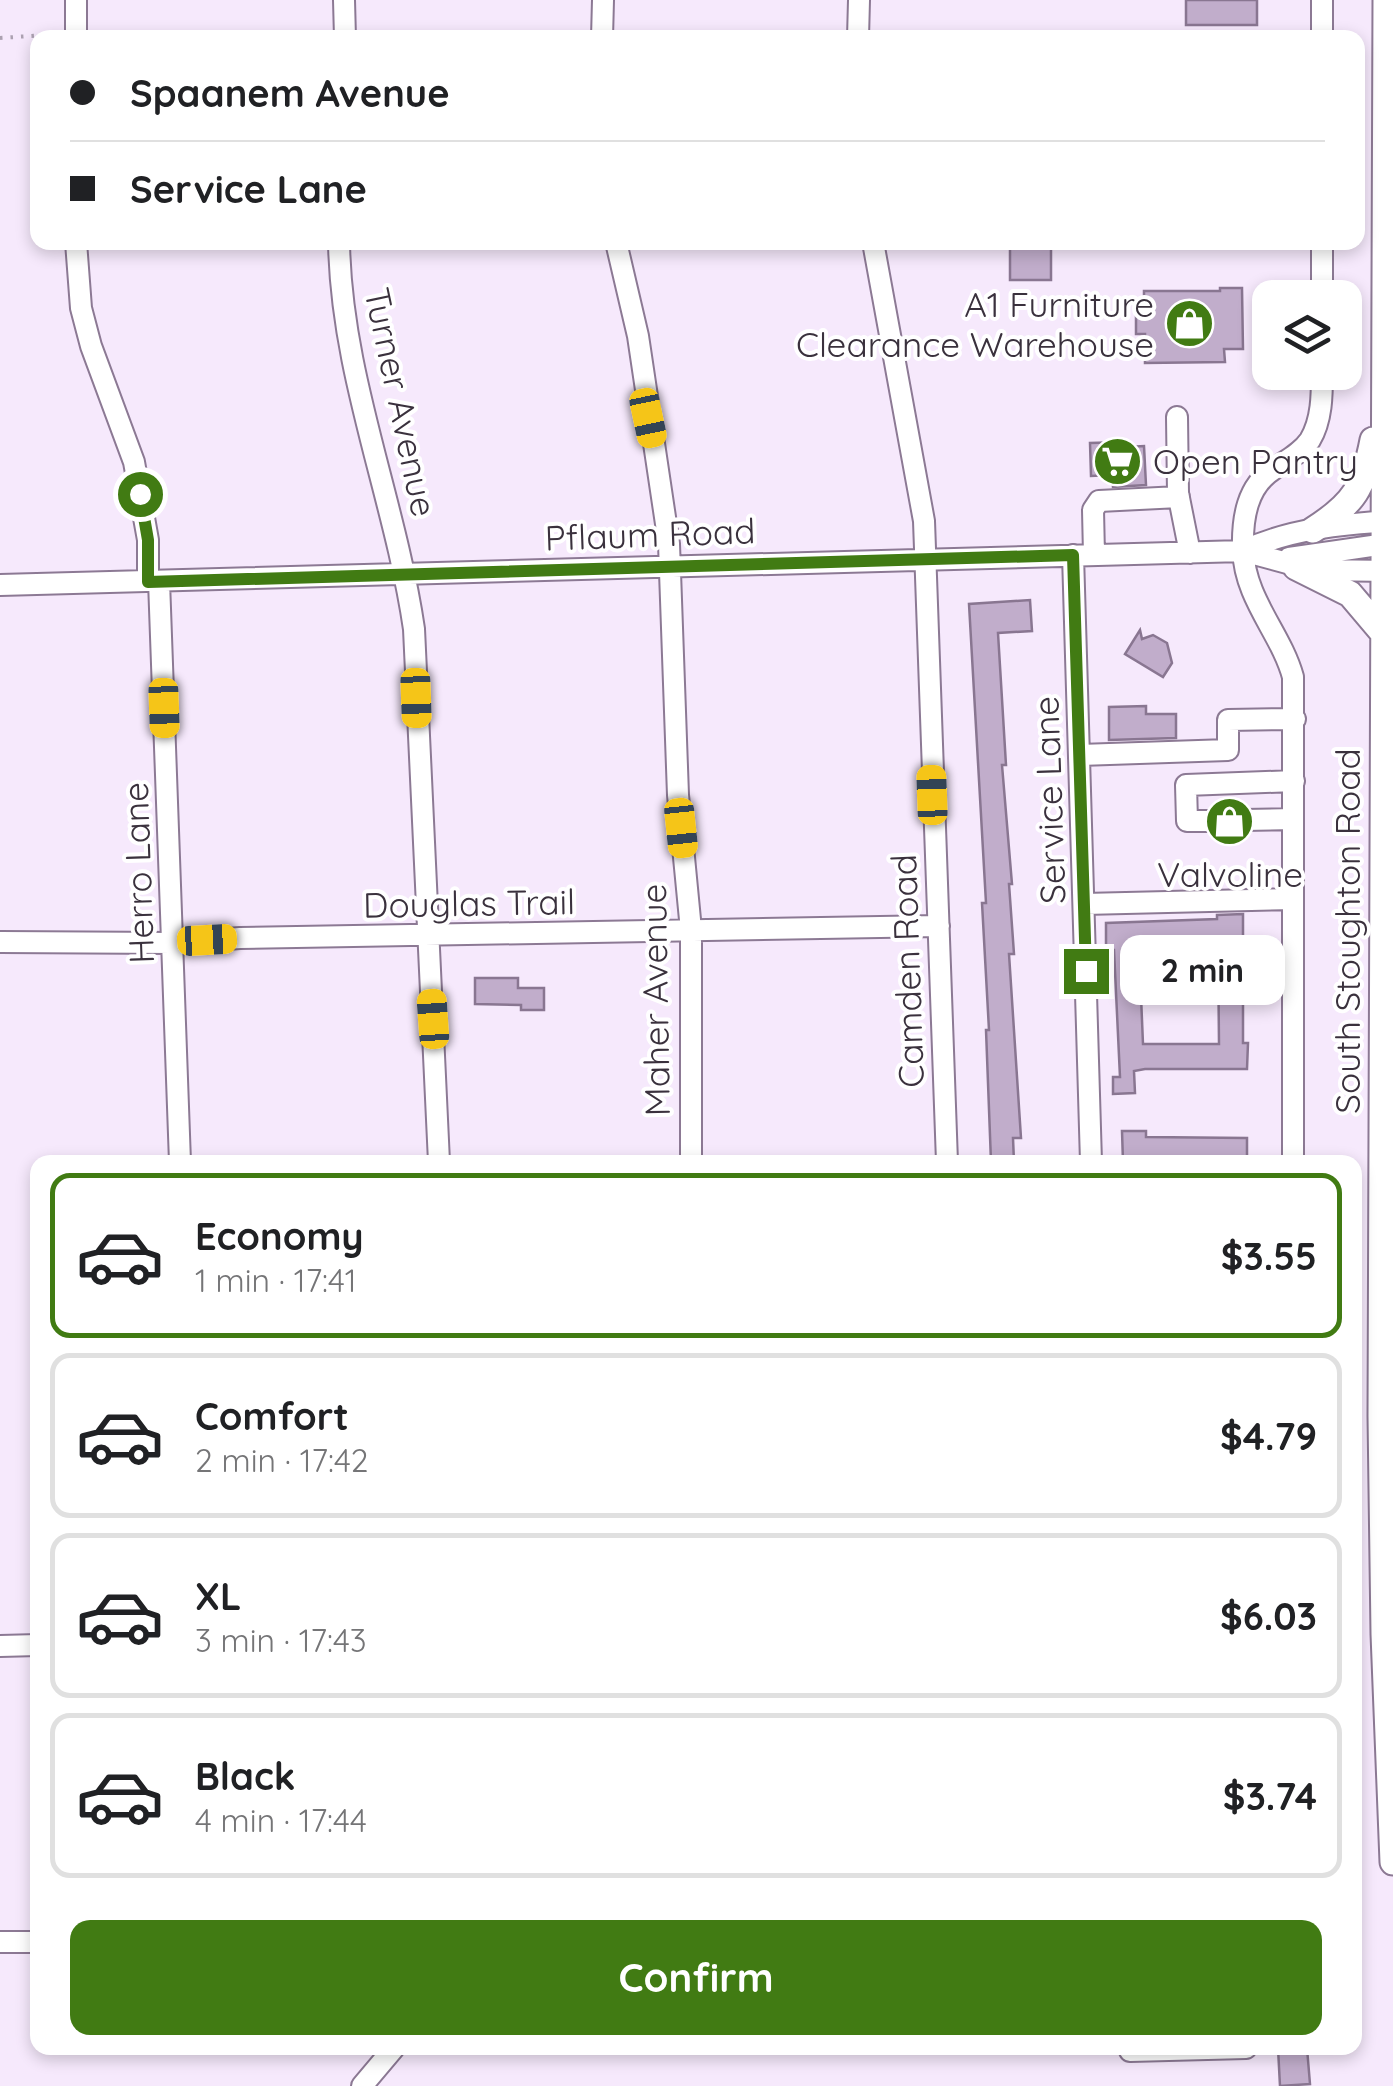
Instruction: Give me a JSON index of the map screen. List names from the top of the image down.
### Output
{
  "streets": {
    "main road": ["South Stoughton Road"],
    "street": [
      "Turner Avenue",
      "Pflaum Road",
      "Service Lane",
      "Herro Lane",
      "Douglas Trail",
      "Camden Road",
      "Maher Avenue"
    ]
  },
  "crossings": [
    ["Turner Avenue", "Pflaum Road"],
    ["Turner Avenue", "Douglas Trail"],
    ["Pflaum Road", "Service Lane"],
    ["Pflaum Road", "Herro Lane"],
    ["Pflaum Road", "South Stoughton Road"],
    ["Pflaum Road", "Camden Road"],
    ["Pflaum Road", "Maher Avenue"],
    ["Herro Lane", "Douglas Trail"],
    ["Douglas Trail", "Camden Road"],
    ["Douglas Trail", "Maher Avenue"]
  ],
  "places": {
    "shop": ["A1 Furniture Clearance Warehouse", "Valvoline"],
    "supermarket": ["Open Pantry"]
  },
  "page": {
    "banner": ["Spaanem Avenue", "Service Lane"],
    "bubble": "2 min",
    "list": [
      {
        "name": "Economy",
        "note": "1 min · 17:41",
        "value": "$3.55"
      },
      {
        "name": "Comfort",
        "note": "2 min · 17:42",
        "value": "$4.79"
      },
      {
        "name": "XL",
        "note": "3 min · 17:43",
        "value": "$6.03"
      },
      {
        "name": "Black",
        "note": "4 min · 17:44",
        "value": "$3.74"
      }
    ],
    "buttons": "Confirm"
  }
}
